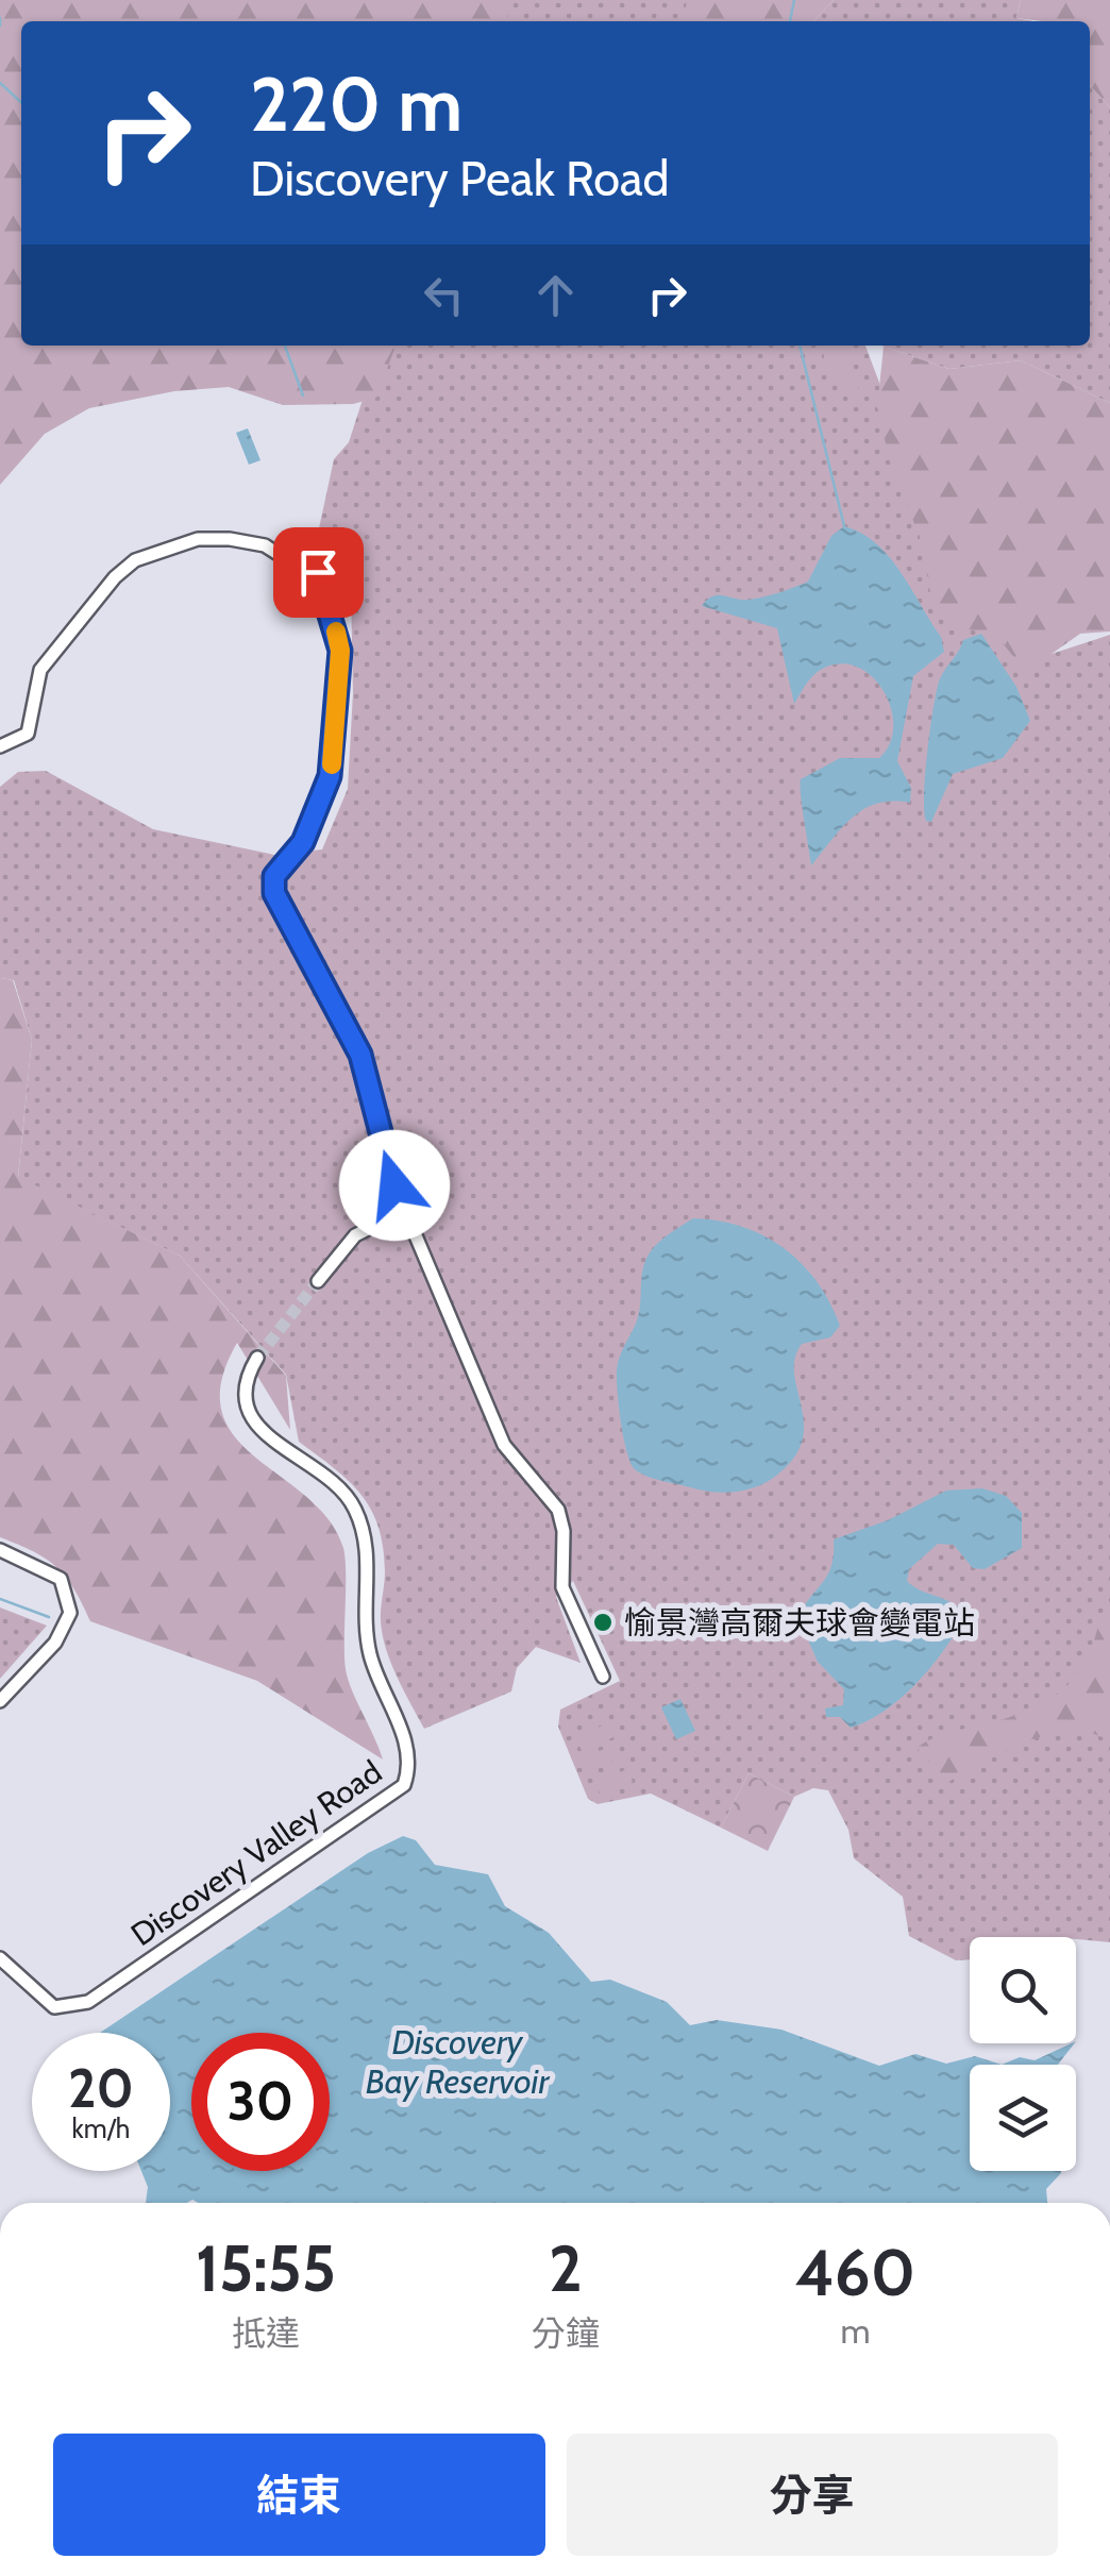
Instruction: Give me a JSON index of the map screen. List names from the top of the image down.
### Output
{
  "streets": {
    "street": ["Discovery Valley Road"]
  },
  "water": ["Discovery Bay Reservoir"],
  "places": ["愉景灣高爾夫球會變電站"],
  "page": {
    "turn": ["220 m", "Discovery Peak Road"],
    "speed": "20 km/h",
    "limit": "30",
    "eta": [
      "15:55",
      "抵達",
      "2",
      "分鐘",
      "460",
      "m"
    ],
    "buttons": ["結束", "分享"]
  }
}
